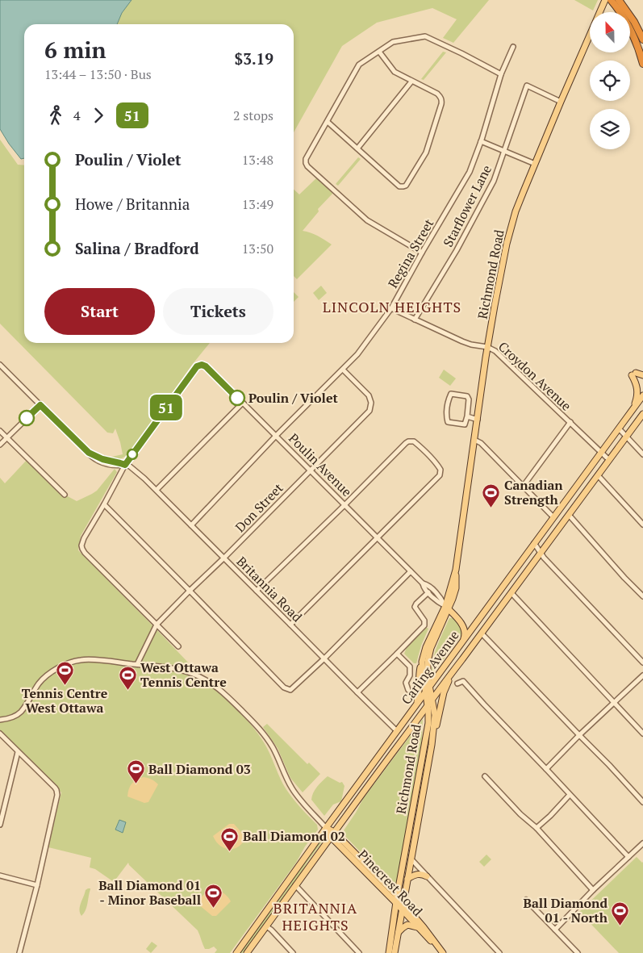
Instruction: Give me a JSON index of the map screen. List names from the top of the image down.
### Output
{
  "streets": {
    "main road": [
      "Richmond Road",
      "Poulin Avenue",
      "Carling Avenue",
      "Pinecrest Road"
    ],
    "street": [
      "Starflower Lane",
      "Regina Street",
      "Croydon Avenue",
      "Don Street",
      "Britannia Road"
    ]
  },
  "crossings": [
    ["Starflower Lane", "Richmond Road"],
    ["Starflower Lane", "Croydon Avenue"],
    ["Regina Street", "Croydon Avenue"],
    ["Regina Street", "Poulin Avenue"],
    ["Regina Street", "Don Street"],
    ["Regina Street", "Britannia Road"],
    ["Richmond Road", "Croydon Avenue"],
    ["Richmond Road", "Poulin Avenue"],
    ["Richmond Road", "Carling Avenue"],
    ["Richmond Road", "Pinecrest Road"],
    ["Croydon Avenue", "Carling Avenue"],
    ["Poulin Avenue", "Don Street"],
    ["Poulin Avenue", "Britannia Road"],
    ["Don Street", "Britannia Road"],
    ["Britannia Road", "Carling Avenue"],
    ["Carling Avenue", "Pinecrest Road"]
  ],
  "districts": ["LINCOLN HEIGHTS", "BRITANNIA HEIGHTS"],
  "places": {
    "other": ["Poulin / Violet"],
    "sports": [
      "Canadian Strength",
      "Tennis Centre West Ottawa",
      "West Ottawa Tennis Centre",
      "Ball Diamond 03",
      "Ball Diamond 02",
      "Ball Diamond 01 - Minor Baseball",
      "Ball Diamond 01 - North"
    ]
  },
  "lines": ["bus line 51"],
  "north": "top",
  "page": {
    "on_map": "51",
    "heading": ["6 min", "13:44 – 13:50 · Bus", "$3.19"],
    "legs": ["4", "51", "2 stops"],
    "list": [
      {
        "name": "Poulin / Violet",
        "value": "13:48"
      },
      {
        "name": "Howe / Britannia",
        "value": "13:49"
      },
      {
        "name": "Salina / Bradford",
        "value": "13:50"
      }
    ],
    "buttons": ["Start", "Tickets"]
  }
}
